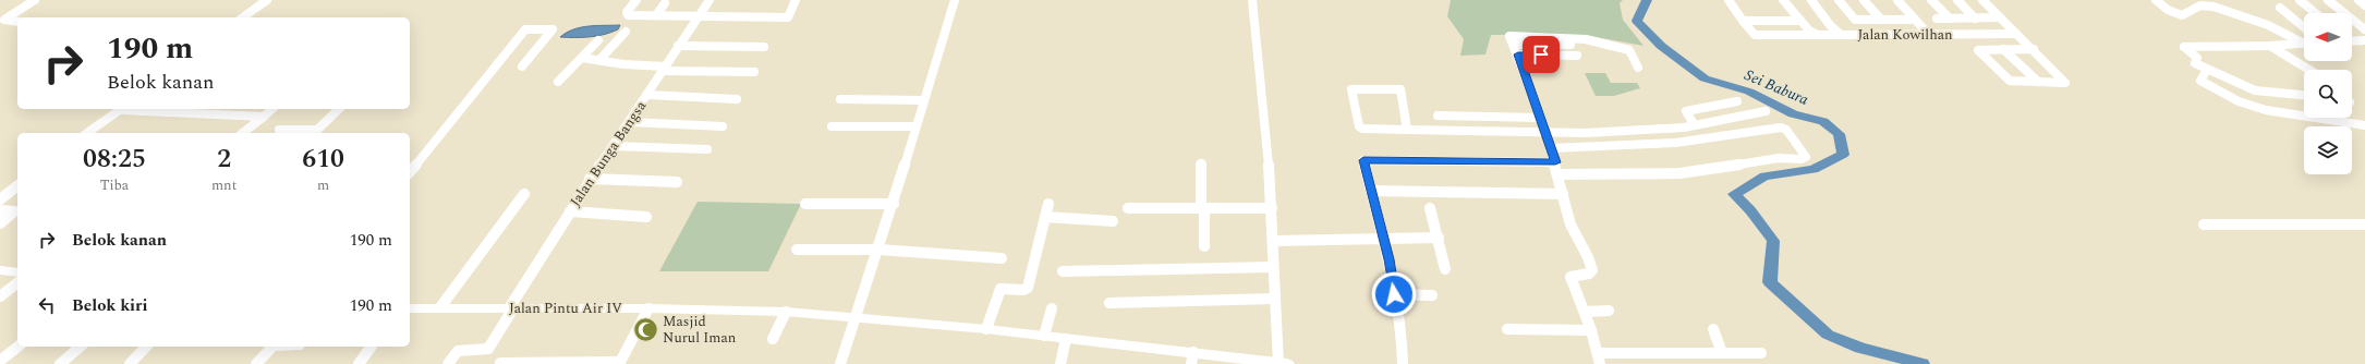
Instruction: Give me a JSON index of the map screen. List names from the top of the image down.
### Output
{
  "streets": {
    "main road": ["Jalan Pintu Air IV"],
    "street": ["Jalan Kowilhan", "Jalan Bunga Bangsa"]
  },
  "crossings": [
    ["Jalan Bunga Bangsa", "Jalan Pintu Air IV"]
  ],
  "water": ["Sei Babura"],
  "places": {
    "mosque": ["Masjid Nurul Iman"]
  },
  "north": "left",
  "page": {
    "turn": ["190 m", "Belok kanan"],
    "eta": [
      "08:25",
      "Tiba",
      "2",
      "mnt",
      "610",
      "m"
    ],
    "list": [
      {
        "name": "Belok kanan",
        "value": "190 m"
      },
      {
        "name": "Belok kiri",
        "value": "190 m"
      }
    ]
  }
}
